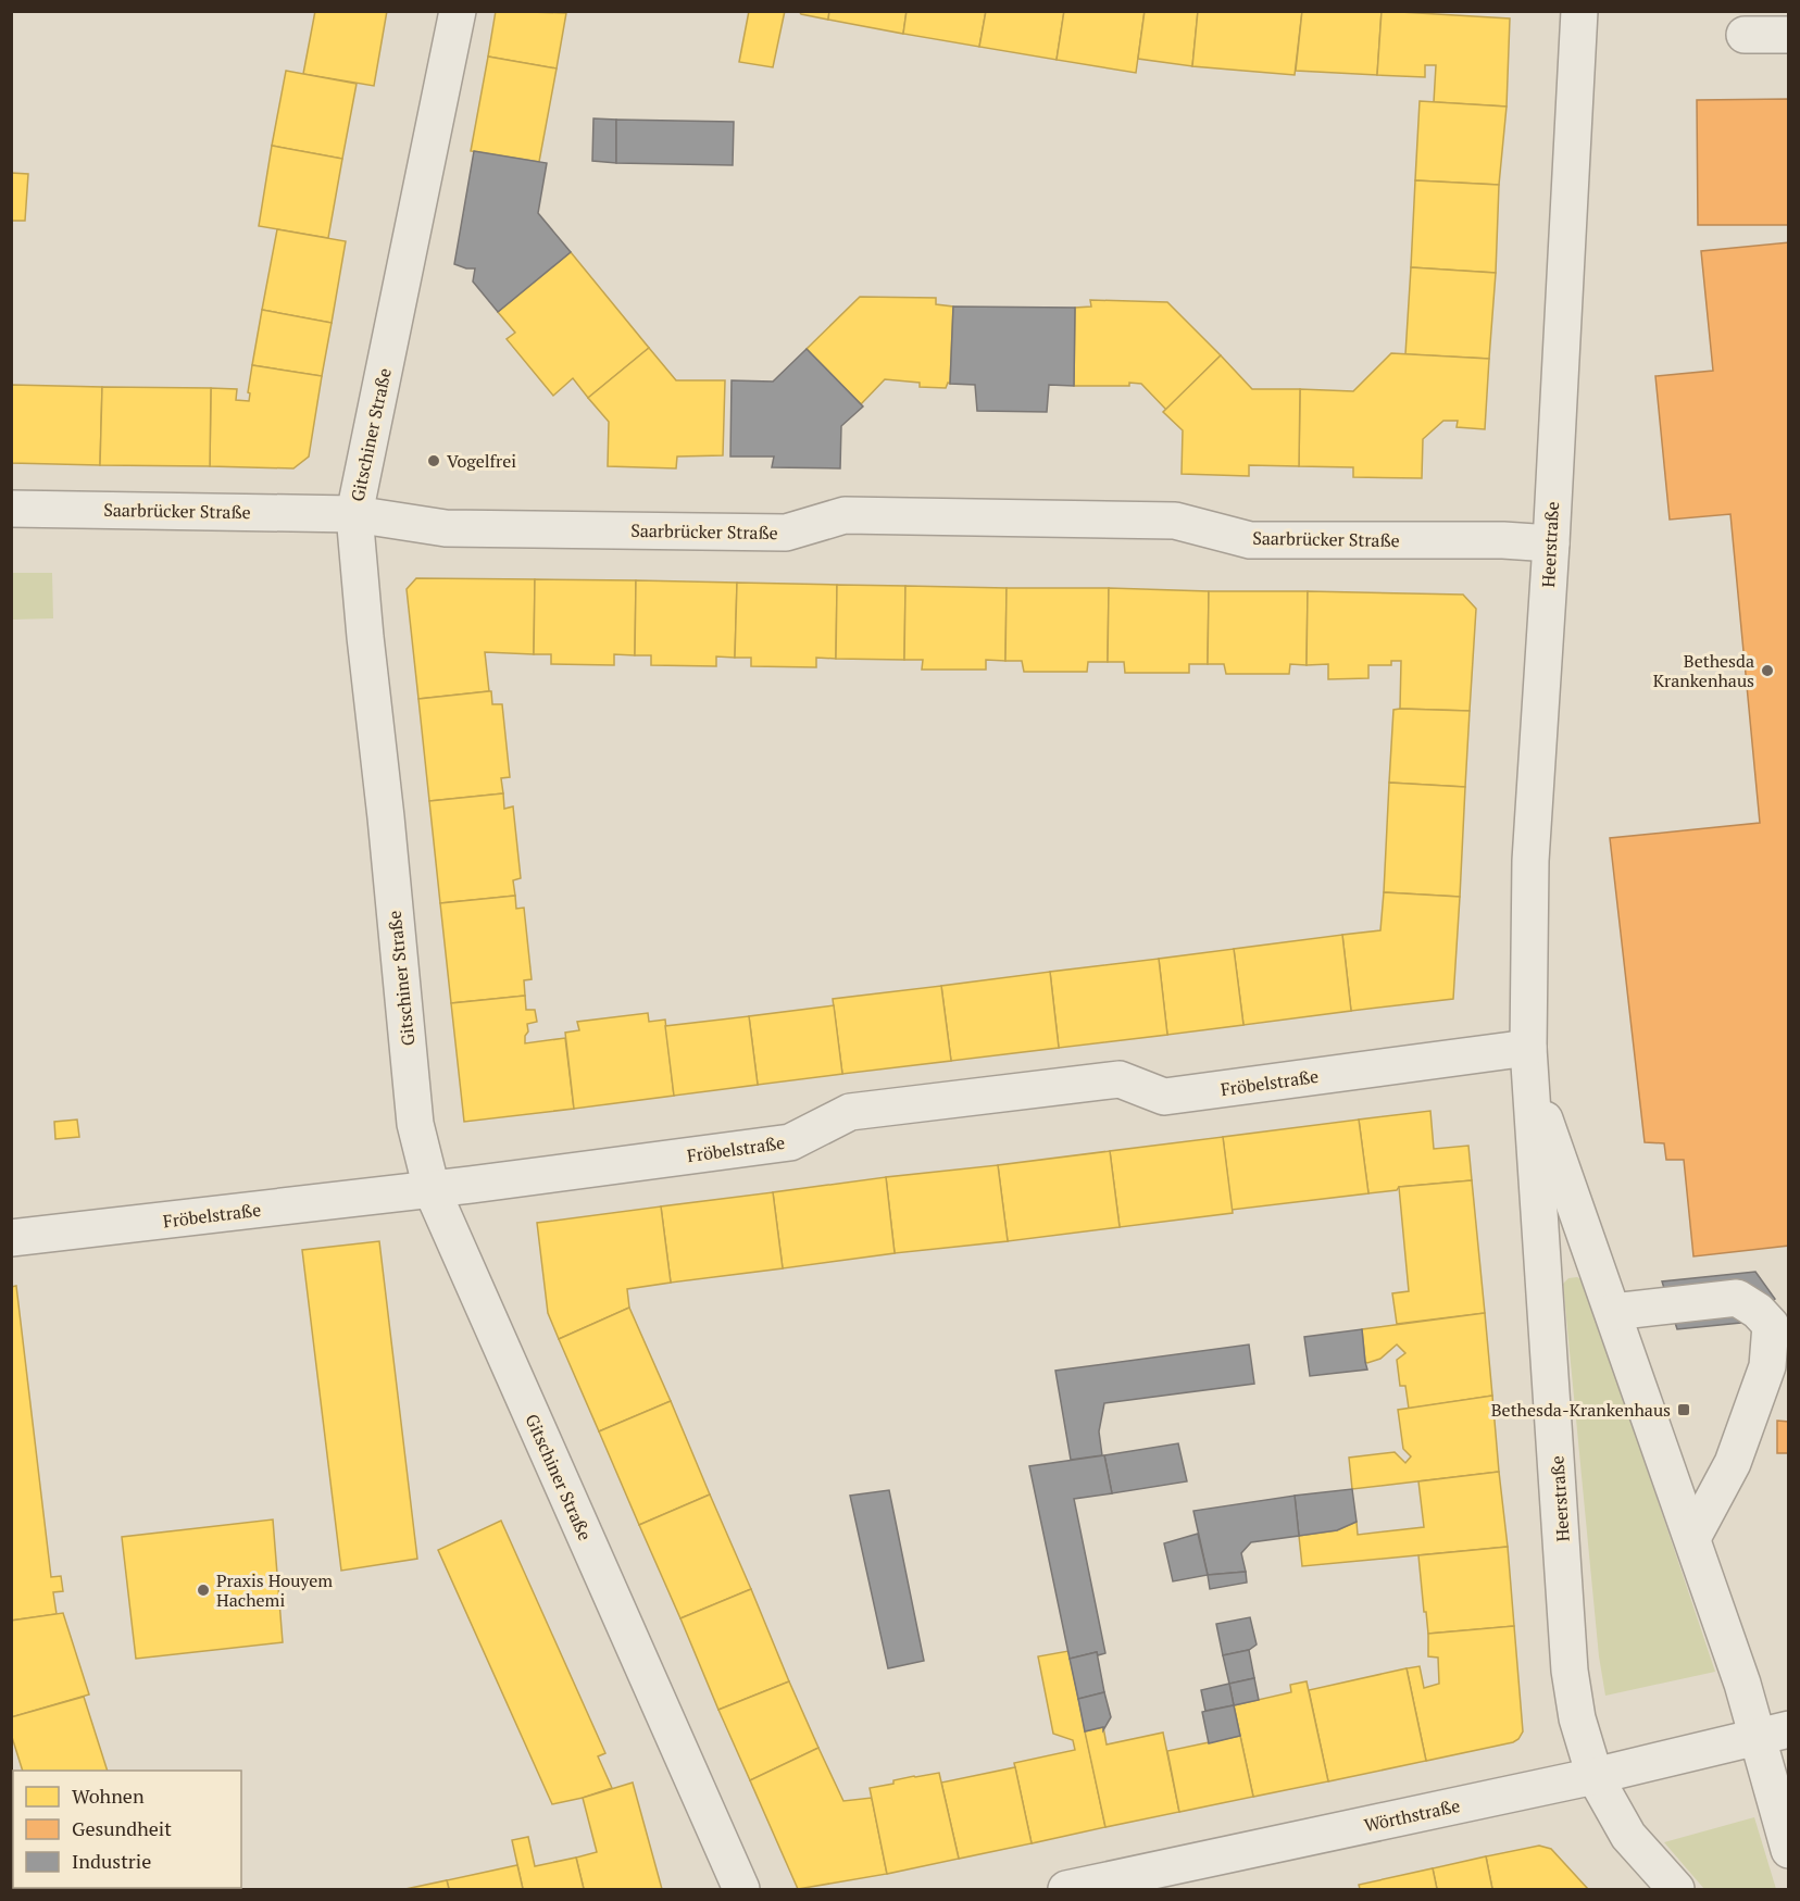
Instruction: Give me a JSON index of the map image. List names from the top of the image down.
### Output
{
  "streets": {
    "street": [
      "Gitschiner Straße",
      "Saarbrücker Straße",
      "Heerstraße",
      "Fröbelstraße",
      "Wörthstraße"
    ]
  },
  "crossings": [
    ["Gitschiner Straße", "Saarbrücker Straße"],
    ["Gitschiner Straße", "Fröbelstraße"],
    ["Saarbrücker Straße", "Heerstraße"],
    ["Heerstraße", "Fröbelstraße"],
    ["Heerstraße", "Wörthstraße"]
  ],
  "places": {
    "other": ["Vogelfrei", "Bethesda Krankenhaus", "Praxis Houyem Hachemi"],
    "transit": ["Bethesda-Krankenhaus"]
  },
  "legend": ["Wohnen", "Gesundheit", "Industrie"]
}
